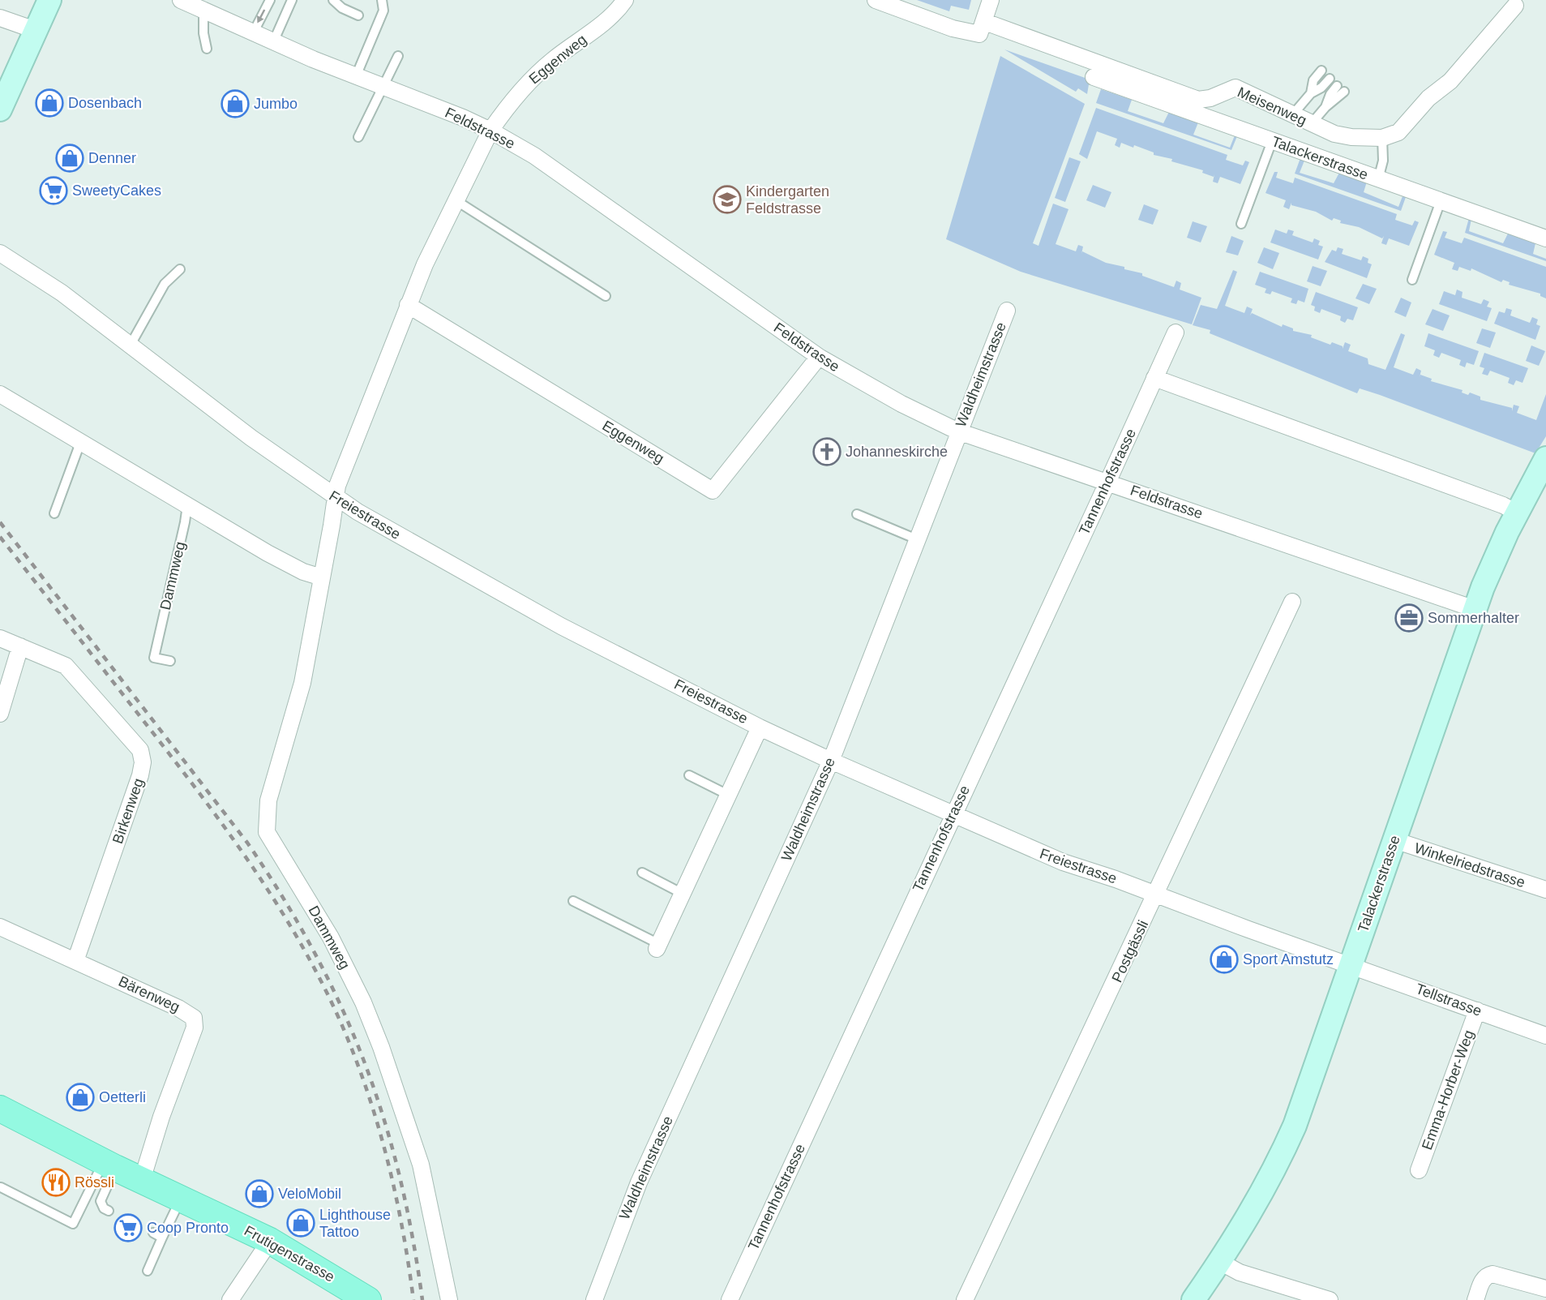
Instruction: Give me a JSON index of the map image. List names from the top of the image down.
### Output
{
  "streets": {
    "main road": ["Talackerstrasse", "Frutigenstrasse"],
    "street": [
      "Eggenweg",
      "Meisenweg",
      "Feldstrasse",
      "Waldheimstrasse",
      "Tannenhofstrasse",
      "Freiestrasse",
      "Dammweg",
      "Birkenweg",
      "Winkelriedstrasse",
      "Postgässli",
      "Bärenweg",
      "Tellstrasse",
      "Emma-Horber-Weg"
    ]
  },
  "crossings": [
    ["Eggenweg", "Feldstrasse"],
    ["Eggenweg", "Freiestrasse"],
    ["Eggenweg", "Dammweg"],
    ["Feldstrasse", "Talackerstrasse"],
    ["Feldstrasse", "Waldheimstrasse"],
    ["Feldstrasse", "Tannenhofstrasse"],
    ["Talackerstrasse", "Freiestrasse"],
    ["Talackerstrasse", "Winkelriedstrasse"],
    ["Talackerstrasse", "Tellstrasse"],
    ["Waldheimstrasse", "Freiestrasse"],
    ["Tannenhofstrasse", "Freiestrasse"],
    ["Freiestrasse", "Dammweg"],
    ["Freiestrasse", "Postgässli"],
    ["Freiestrasse", "Tellstrasse"],
    ["Birkenweg", "Bärenweg"],
    ["Bärenweg", "Frutigenstrasse"],
    ["Tellstrasse", "Emma-Horber-Weg"]
  ],
  "places": {
    "shop": [
      "Dosenbach",
      "Jumbo",
      "Denner",
      "Sport Amstutz",
      "Oetterli",
      "VeloMobil",
      "Lighthouse Tattoo"
    ],
    "supermarket": ["SweetyCakes", "Coop Pronto"],
    "school or university": ["Kindergarten Feldstrasse"],
    "church": ["Johanneskirche"],
    "office": ["Sommerhalter"],
    "restaurant": ["Rössli"]
  }
}
